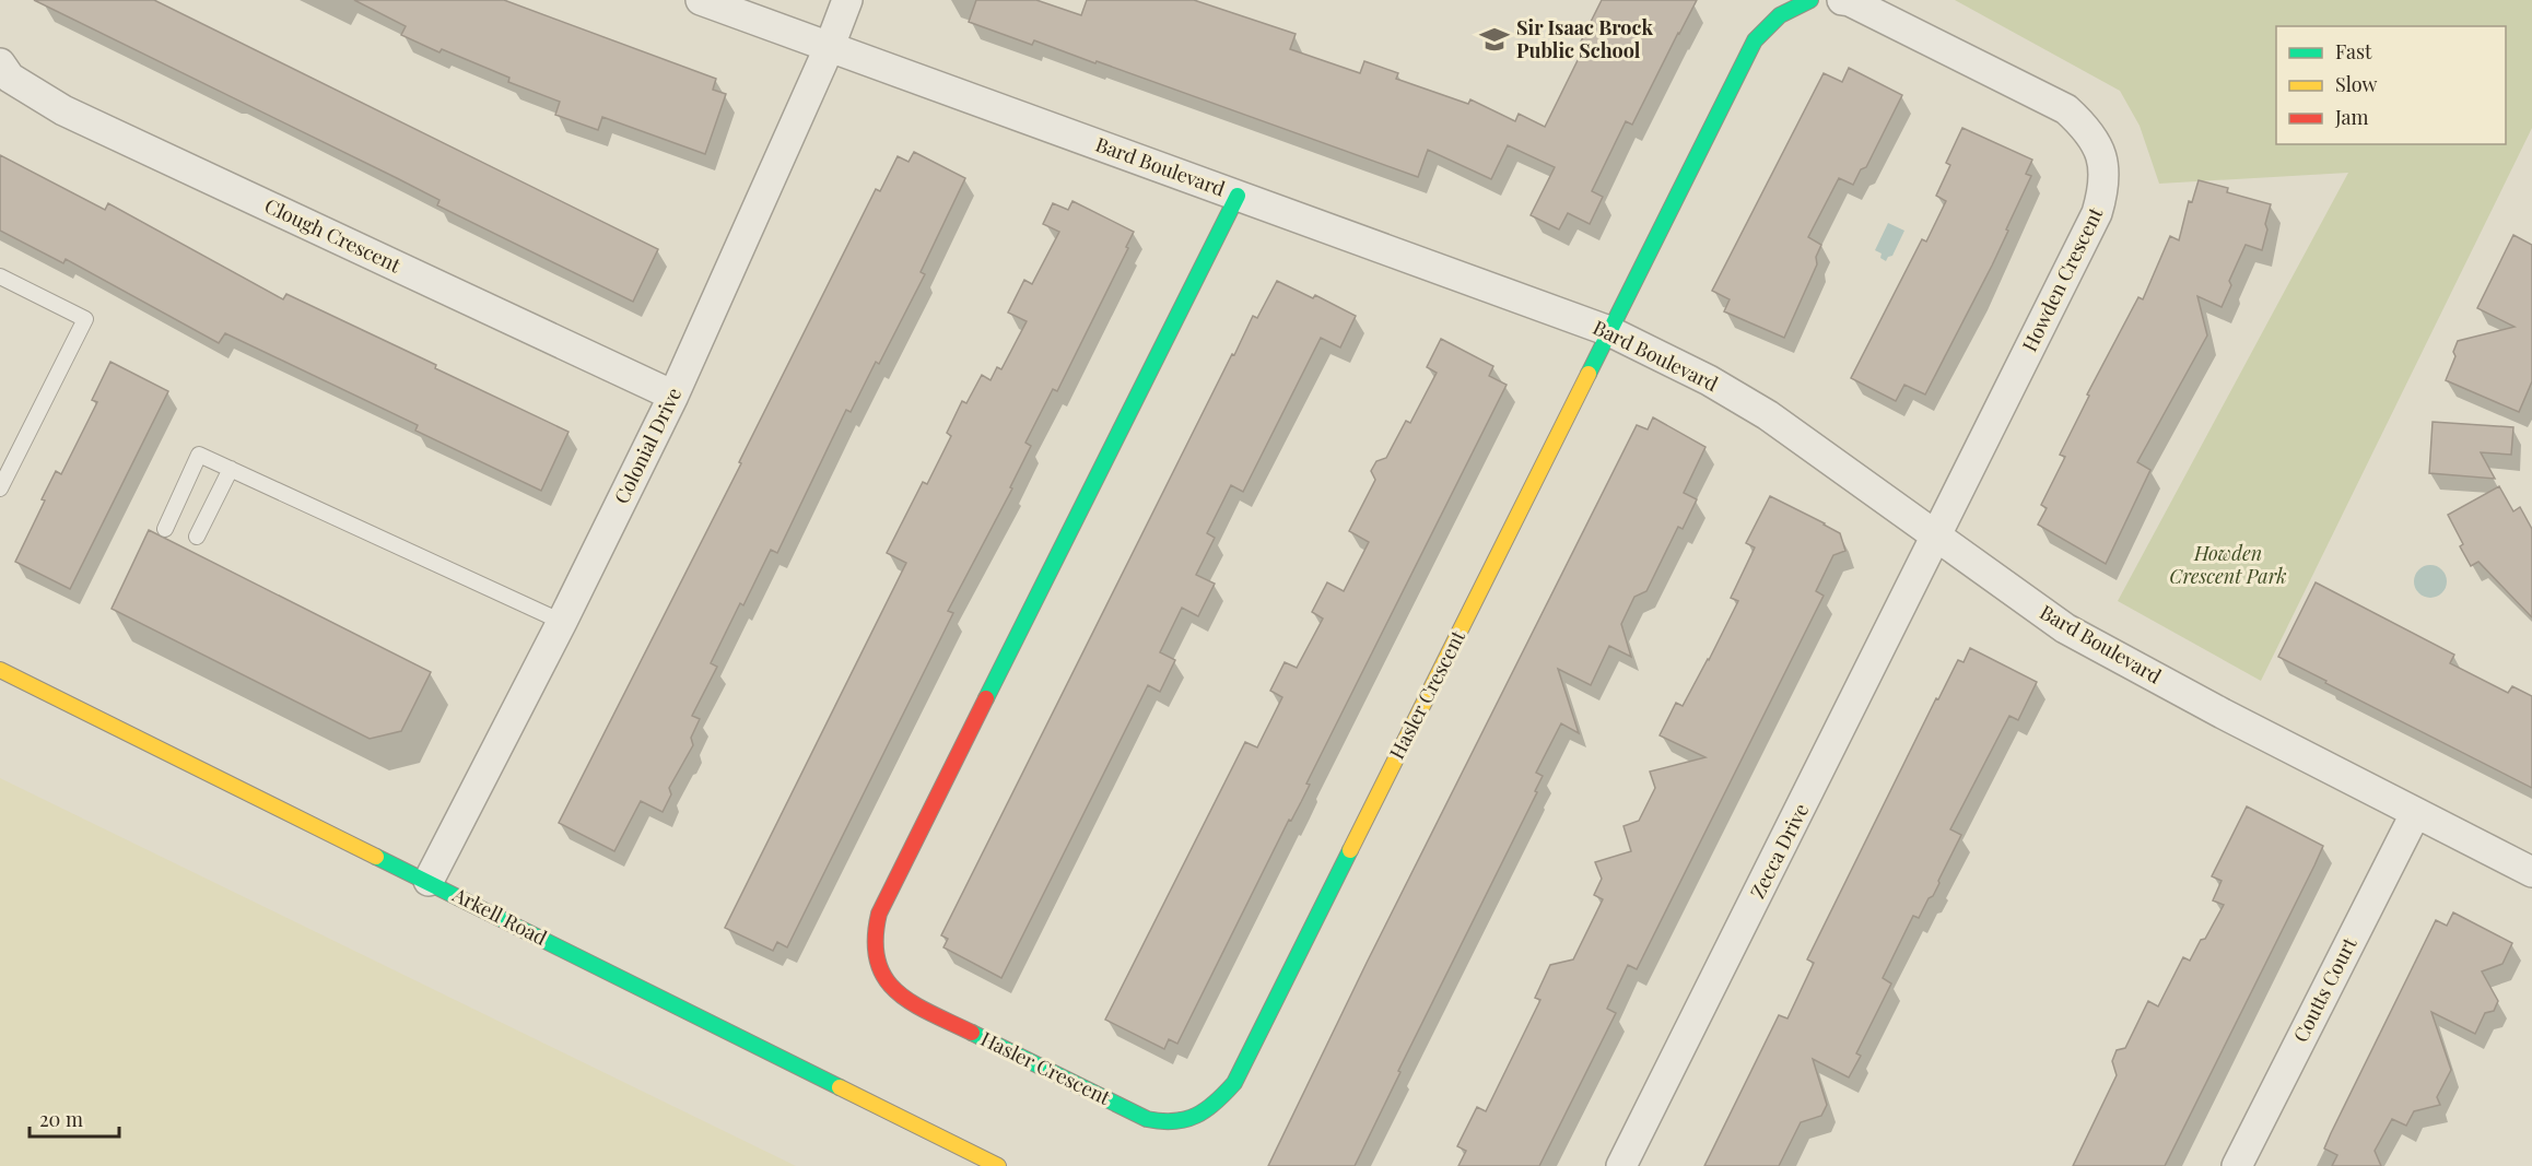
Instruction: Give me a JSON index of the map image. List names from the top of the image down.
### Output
{
  "streets": {
    "street": [
      "Bard Boulevard",
      "Clough Crescent",
      "Howden Crescent",
      "Colonial Drive",
      "Hasler Crescent",
      "Zecca Drive",
      "Arkell Road",
      "Coutts Court"
    ]
  },
  "crossings": [
    ["Bard Boulevard", "Howden Crescent"],
    ["Bard Boulevard", "Colonial Drive"],
    ["Bard Boulevard", "Hasler Crescent"],
    ["Bard Boulevard", "Zecca Drive"],
    ["Bard Boulevard", "Coutts Court"],
    ["Clough Crescent", "Colonial Drive"],
    ["Howden Crescent", "Zecca Drive"],
    ["Colonial Drive", "Arkell Road"]
  ],
  "parks": ["Howden Crescent Park"],
  "places": {
    "school or university": ["Sir Isaac Brock Public School"]
  },
  "legend": ["Fast", "Slow", "Jam"],
  "scale_bar": "20 m"
}
